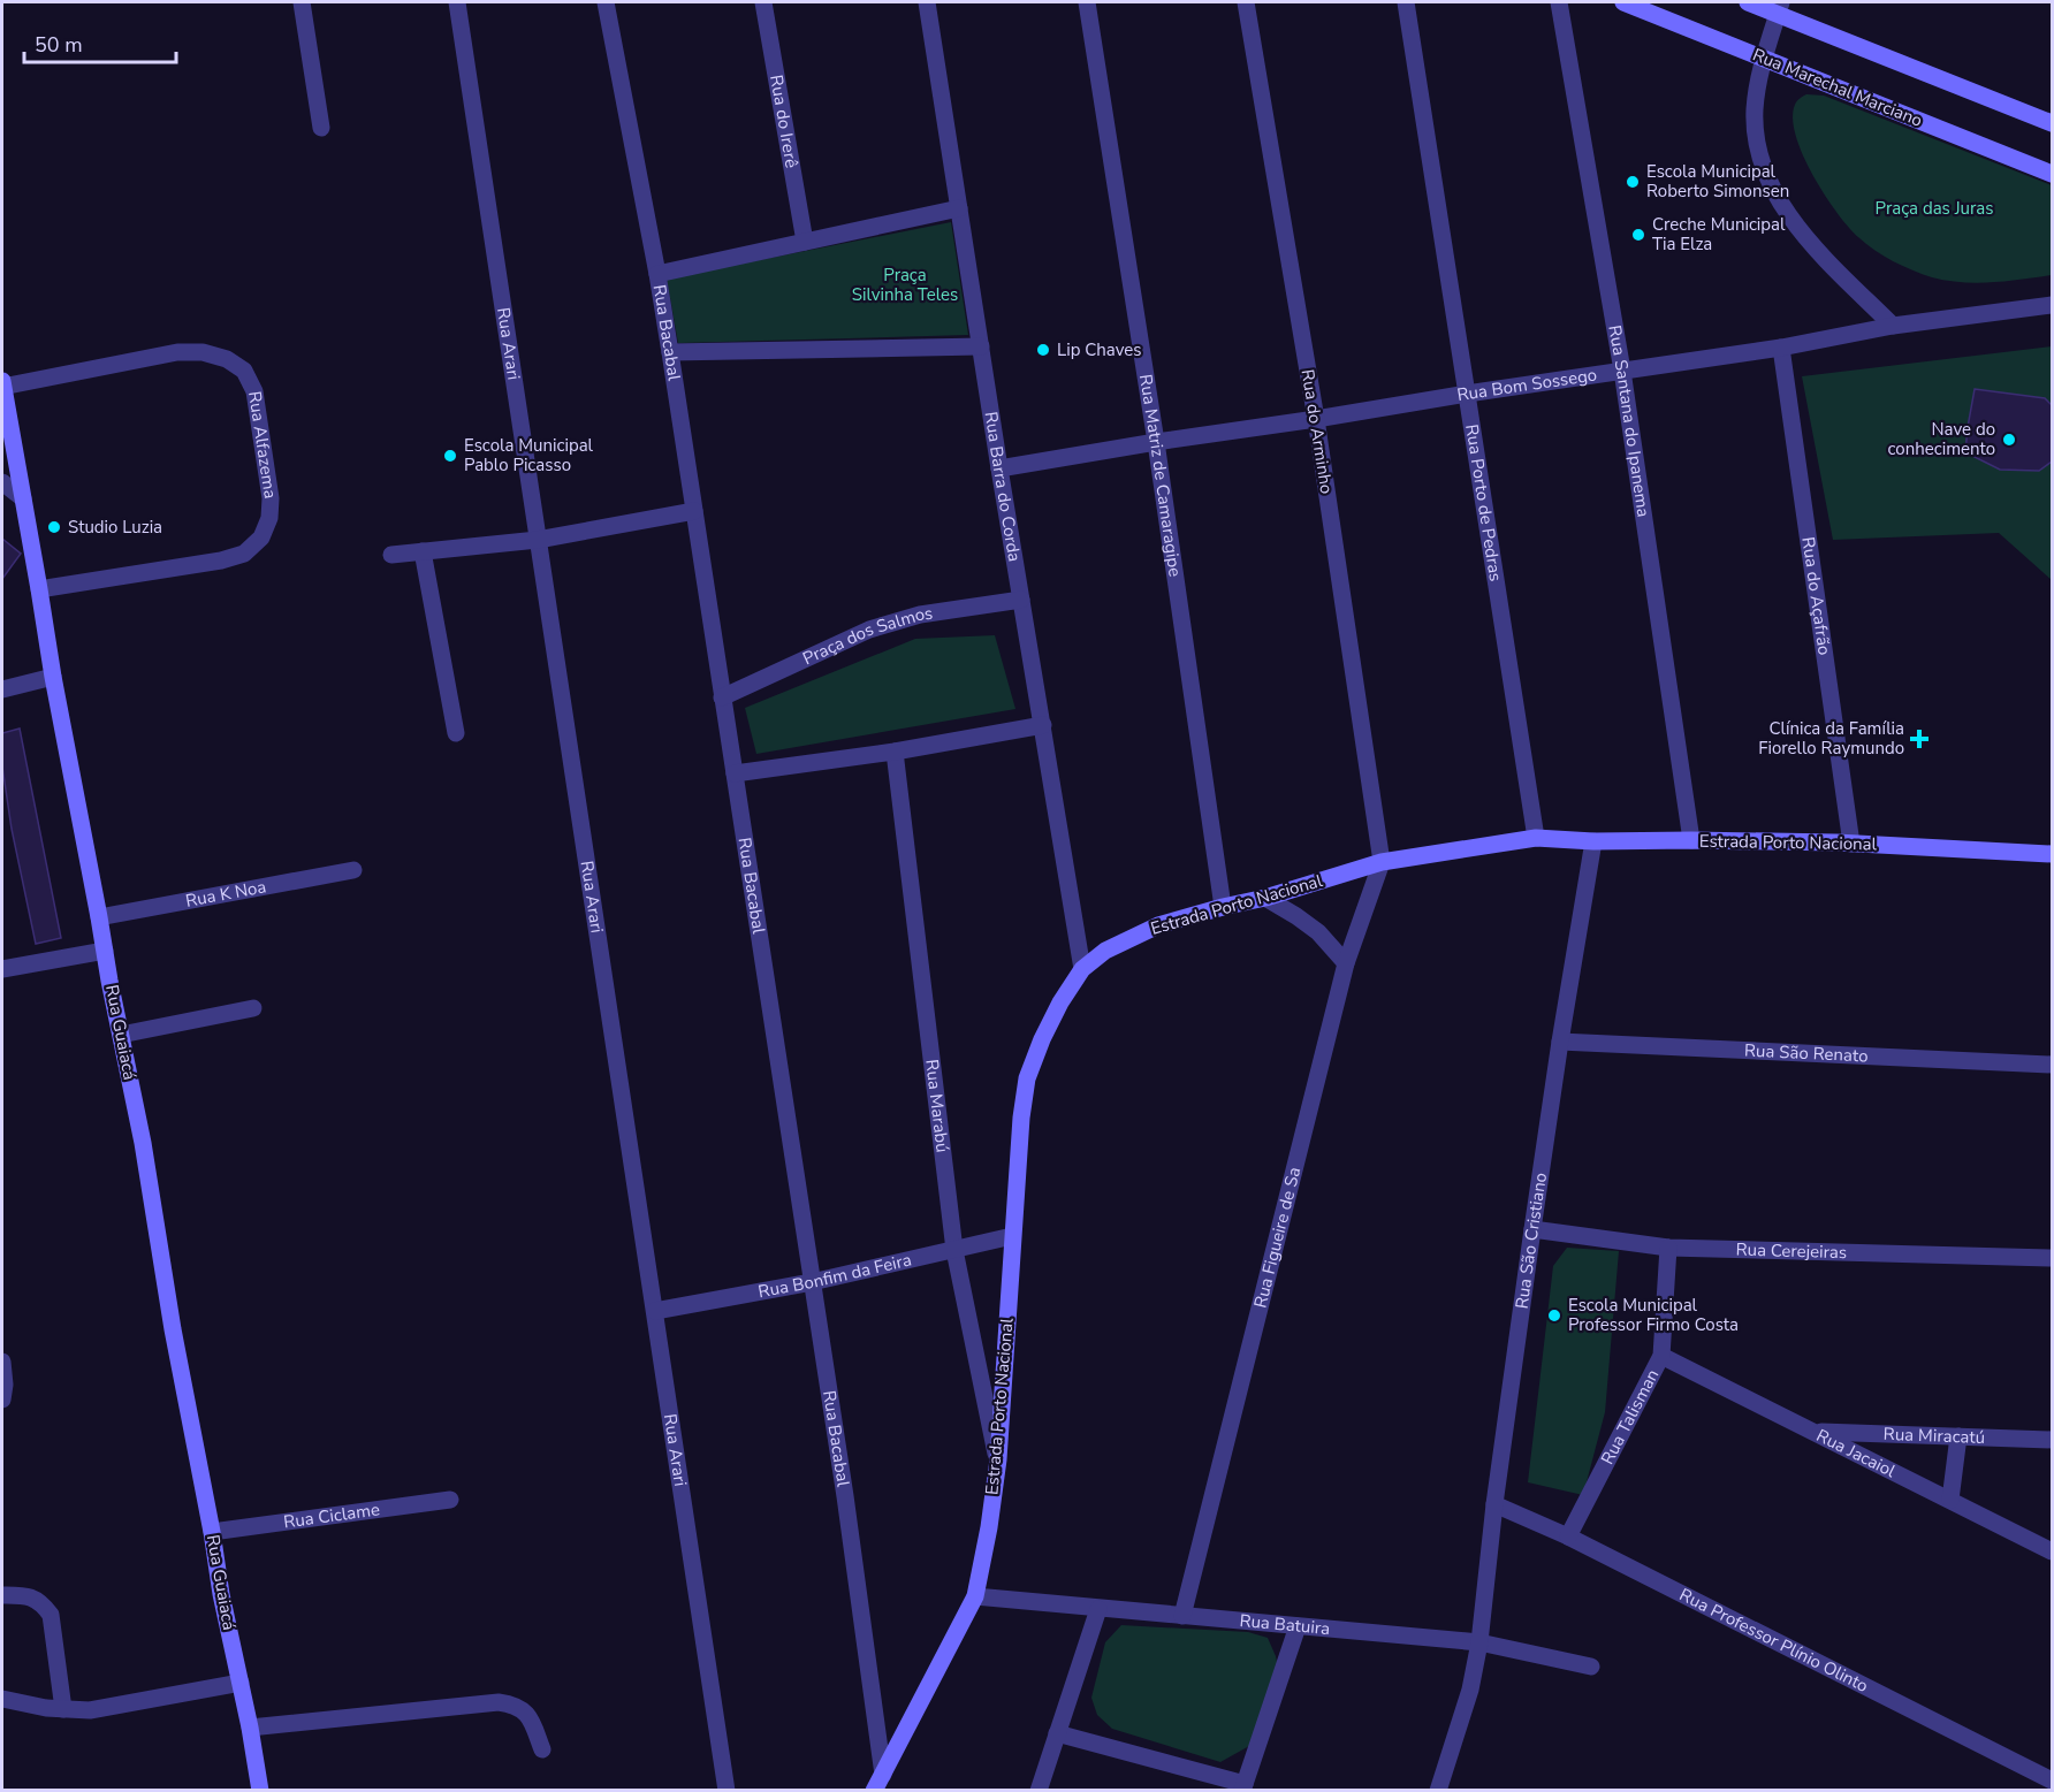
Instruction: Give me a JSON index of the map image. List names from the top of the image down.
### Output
{
  "streets": {
    "street": [
      "Rua Marechal Marciano",
      "Rua do Irerê",
      "Rua Bacabal",
      "Rua Arari",
      "Rua Bom Sossego",
      "Rua Santana do Ipanema",
      "Rua do Arminho",
      "Rua Alfazema",
      "Rua Matriz de Camaragipe",
      "Rua Barra do Corda",
      "Rua Porto de Pedras",
      "Rua do Açafrão",
      "Praça dos Salmos",
      "Estrada Porto Nacional",
      "Rua K Noa",
      "Rua Guaiacá",
      "Rua São Renato",
      "Rua Marabú",
      "Rua Figueire de Sa",
      "Rua São Cristiano",
      "Rua Cerejeiras",
      "Rua Bonfim da Feira",
      "Rua Talisman",
      "Rua Miracatú",
      "Rua Jacaiol",
      "Rua Ciclame",
      "Rua Batuira",
      "Rua Professor Plínio Olinto"
    ]
  },
  "crossings": [
    ["Rua Bacabal", "Praça dos Salmos"],
    ["Rua Bacabal", "Estrada Porto Nacional"],
    ["Rua Bacabal", "Rua Bonfim da Feira"],
    ["Rua Arari", "Rua Bonfim da Feira"],
    ["Rua Bom Sossego", "Rua Santana do Ipanema"],
    ["Rua Bom Sossego", "Rua do Arminho"],
    ["Rua Bom Sossego", "Rua Matriz de Camaragipe"],
    ["Rua Bom Sossego", "Rua Barra do Corda"],
    ["Rua Bom Sossego", "Rua Porto de Pedras"],
    ["Rua Bom Sossego", "Rua do Açafrão"],
    ["Rua Santana do Ipanema", "Estrada Porto Nacional"],
    ["Rua do Arminho", "Estrada Porto Nacional"],
    ["Rua do Arminho", "Rua Figueire de Sa"],
    ["Rua Alfazema", "Rua Guaiacá"],
    ["Rua Matriz de Camaragipe", "Estrada Porto Nacional"],
    ["Rua Barra do Corda", "Praça dos Salmos"],
    ["Rua Barra do Corda", "Estrada Porto Nacional"],
    ["Rua Porto de Pedras", "Estrada Porto Nacional"],
    ["Rua do Açafrão", "Estrada Porto Nacional"],
    ["Estrada Porto Nacional", "Rua Marabú"],
    ["Estrada Porto Nacional", "Rua Figueire de Sa"],
    ["Estrada Porto Nacional", "Rua São Cristiano"],
    ["Estrada Porto Nacional", "Rua Bonfim da Feira"],
    ["Estrada Porto Nacional", "Rua Batuira"],
    ["Rua K Noa", "Rua Guaiacá"],
    ["Rua Guaiacá", "Rua Ciclame"],
    ["Rua São Renato", "Rua São Cristiano"],
    ["Rua Marabú", "Rua Bonfim da Feira"],
    ["Rua Figueire de Sa", "Rua Batuira"],
    ["Rua São Cristiano", "Rua Cerejeiras"],
    ["Rua São Cristiano", "Rua Batuira"],
    ["Rua São Cristiano", "Rua Professor Plínio Olinto"],
    ["Rua Cerejeiras", "Rua Talisman"],
    ["Rua Talisman", "Rua Jacaiol"],
    ["Rua Talisman", "Rua Professor Plínio Olinto"],
    ["Rua Miracatú", "Rua Jacaiol"]
  ],
  "parks": ["Praça das Juras", "Praça Silvinha Teles"],
  "places": {
    "other": [
      "Escola Municipal Roberto Simonsen",
      "Creche Municipal Tia Elza",
      "Lip Chaves",
      "Nave do conhecimento",
      "Escola Municipal Pablo Picasso",
      "Studio Luzia",
      "Escola Municipal Professor Firmo Costa"
    ],
    "health": ["Clínica da Família Fiorello Raymundo"]
  },
  "scale_bar": "50 m"
}
